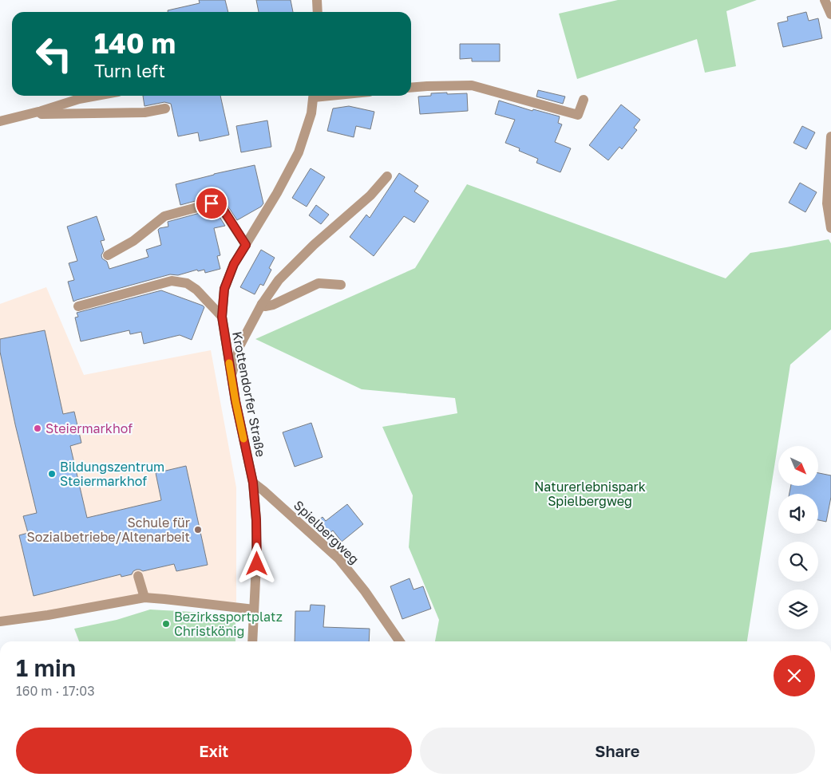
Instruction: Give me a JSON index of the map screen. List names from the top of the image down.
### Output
{
  "streets": {
    "street": ["Krottendorfer Straße", "Spielbergweg"]
  },
  "crossings": [
    ["Krottendorfer Straße", "Spielbergweg"]
  ],
  "parks": ["Naturerlebnispark Spielbergweg"],
  "places": [
    "Steiermarkhof",
    "Bildungszentrum Steiermarkhof",
    "Schule für Sozialbetriebe/Altenarbeit",
    "Bezirkssportplatz Christkönig"
  ],
  "north": "bottom right",
  "page": {
    "turn": ["140 m", "Turn left"],
    "heading": ["1 min", "160 m · 17:03"],
    "buttons": ["Exit", "Share"]
  }
}
